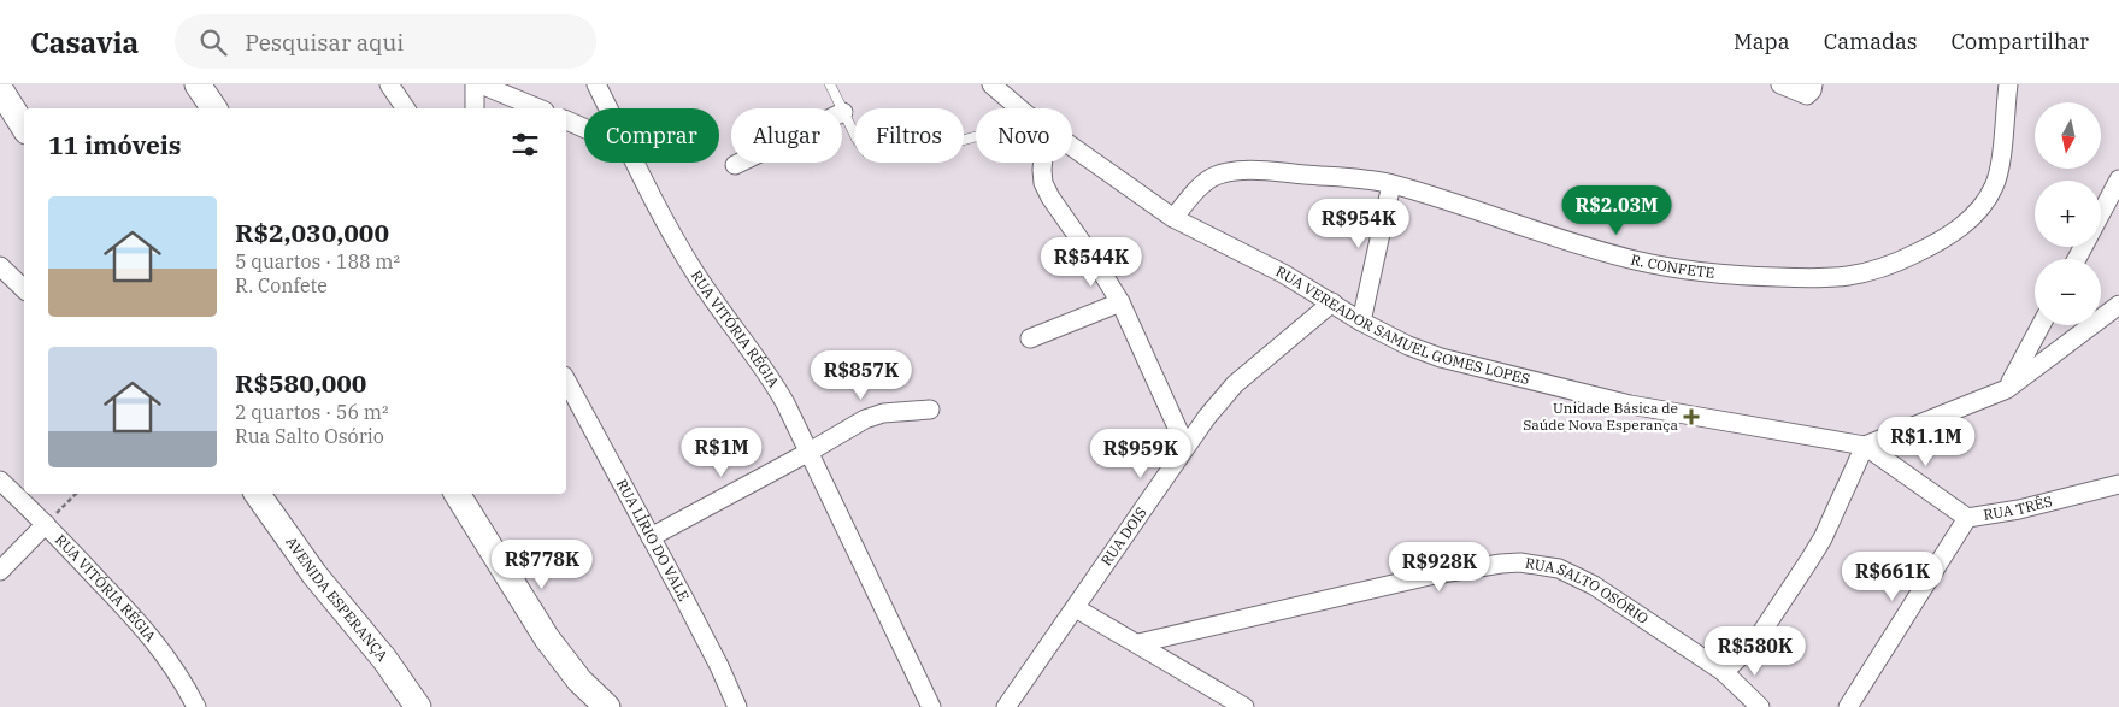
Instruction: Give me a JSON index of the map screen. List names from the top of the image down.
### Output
{
  "streets": {
    "street": [
      "R. CONFETE",
      "RUA VEREADOR SAMUEL GOMES LOPES",
      "RUA VITÓRIA RÉGIA",
      "RUA TRÊS",
      "RUA DOIS",
      "RUA LÍRIO DO VALE",
      "RUA SALTO OSÓRIO",
      "AVENIDA ESPERANÇA"
    ]
  },
  "crossings": [
    ["R. CONFETE", "RUA VEREADOR SAMUEL GOMES LOPES"],
    ["RUA VEREADOR SAMUEL GOMES LOPES", "RUA TRÊS"],
    ["RUA VEREADOR SAMUEL GOMES LOPES", "RUA DOIS"]
  ],
  "places": {
    "health": ["Unidade Básica de Saúde Nova Esperança"]
  },
  "north": "bottom",
  "page": {
    "header": "Casavia",
    "search": "Pesquisar aqui",
    "nav": ["Mapa", "Camadas", "Compartilhar"],
    "map_buttons": ["+", "−"],
    "chip": [
      "Comprar",
      "Alugar",
      "Filtros",
      "Novo"
    ],
    "heading": "11 imóveis",
    "list": [
      {
        "name": "R$2,030,000",
        "note": "5 quartos · 188 m² · R. Confete"
      },
      {
        "name": "R$580,000",
        "note": "2 quartos · 56 m² · Rua Salto Osório"
      }
    ],
    "price": [
      "R$2.03M",
      "R$954K",
      "R$544K",
      "R$857K",
      "R$1.1M",
      "R$1M",
      "R$959K",
      "R$778K",
      "R$928K",
      "R$661K",
      "R$580K"
    ]
  }
}
